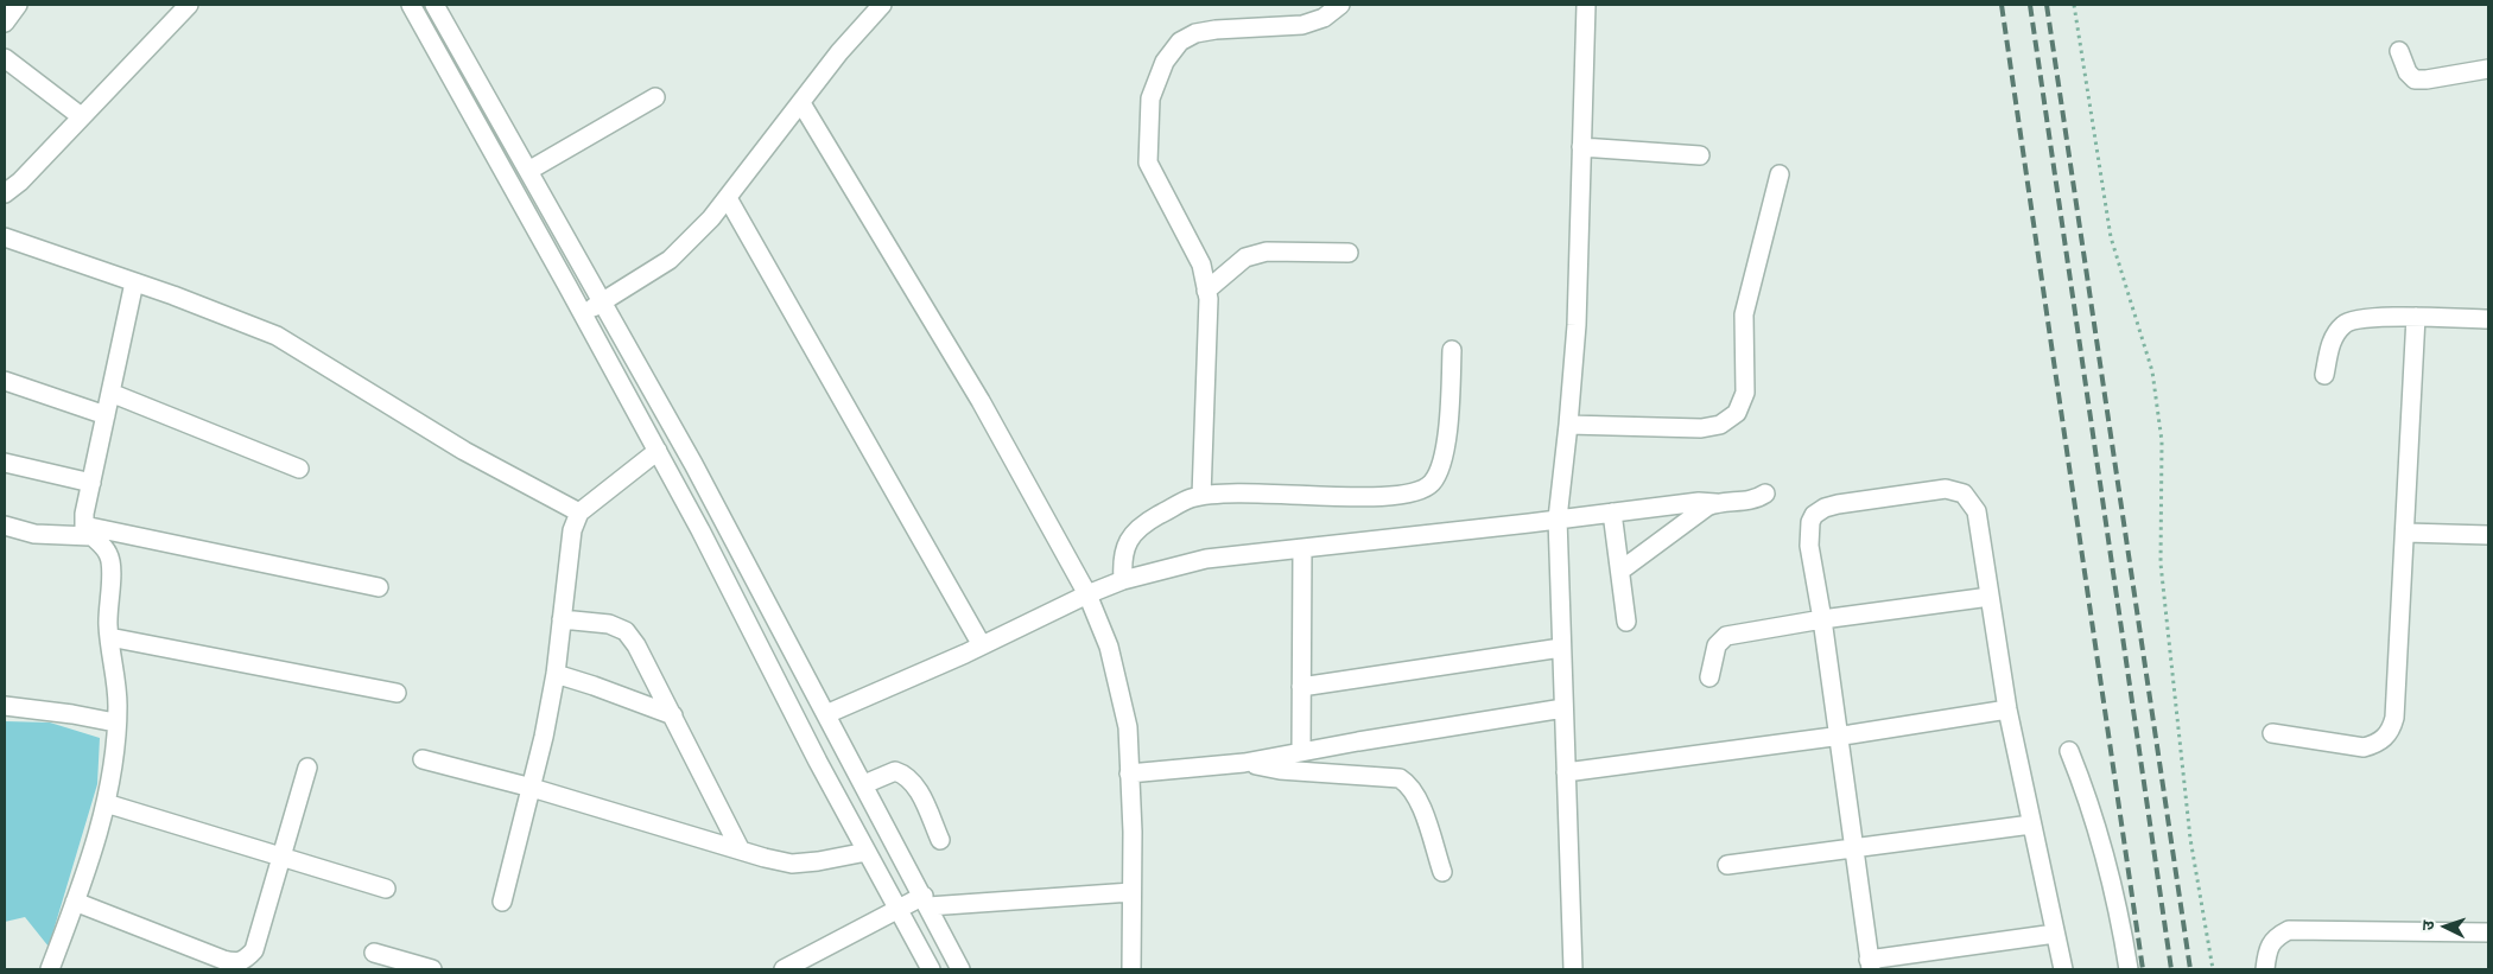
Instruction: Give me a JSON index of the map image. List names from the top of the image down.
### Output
{
  "north": "left"
}
